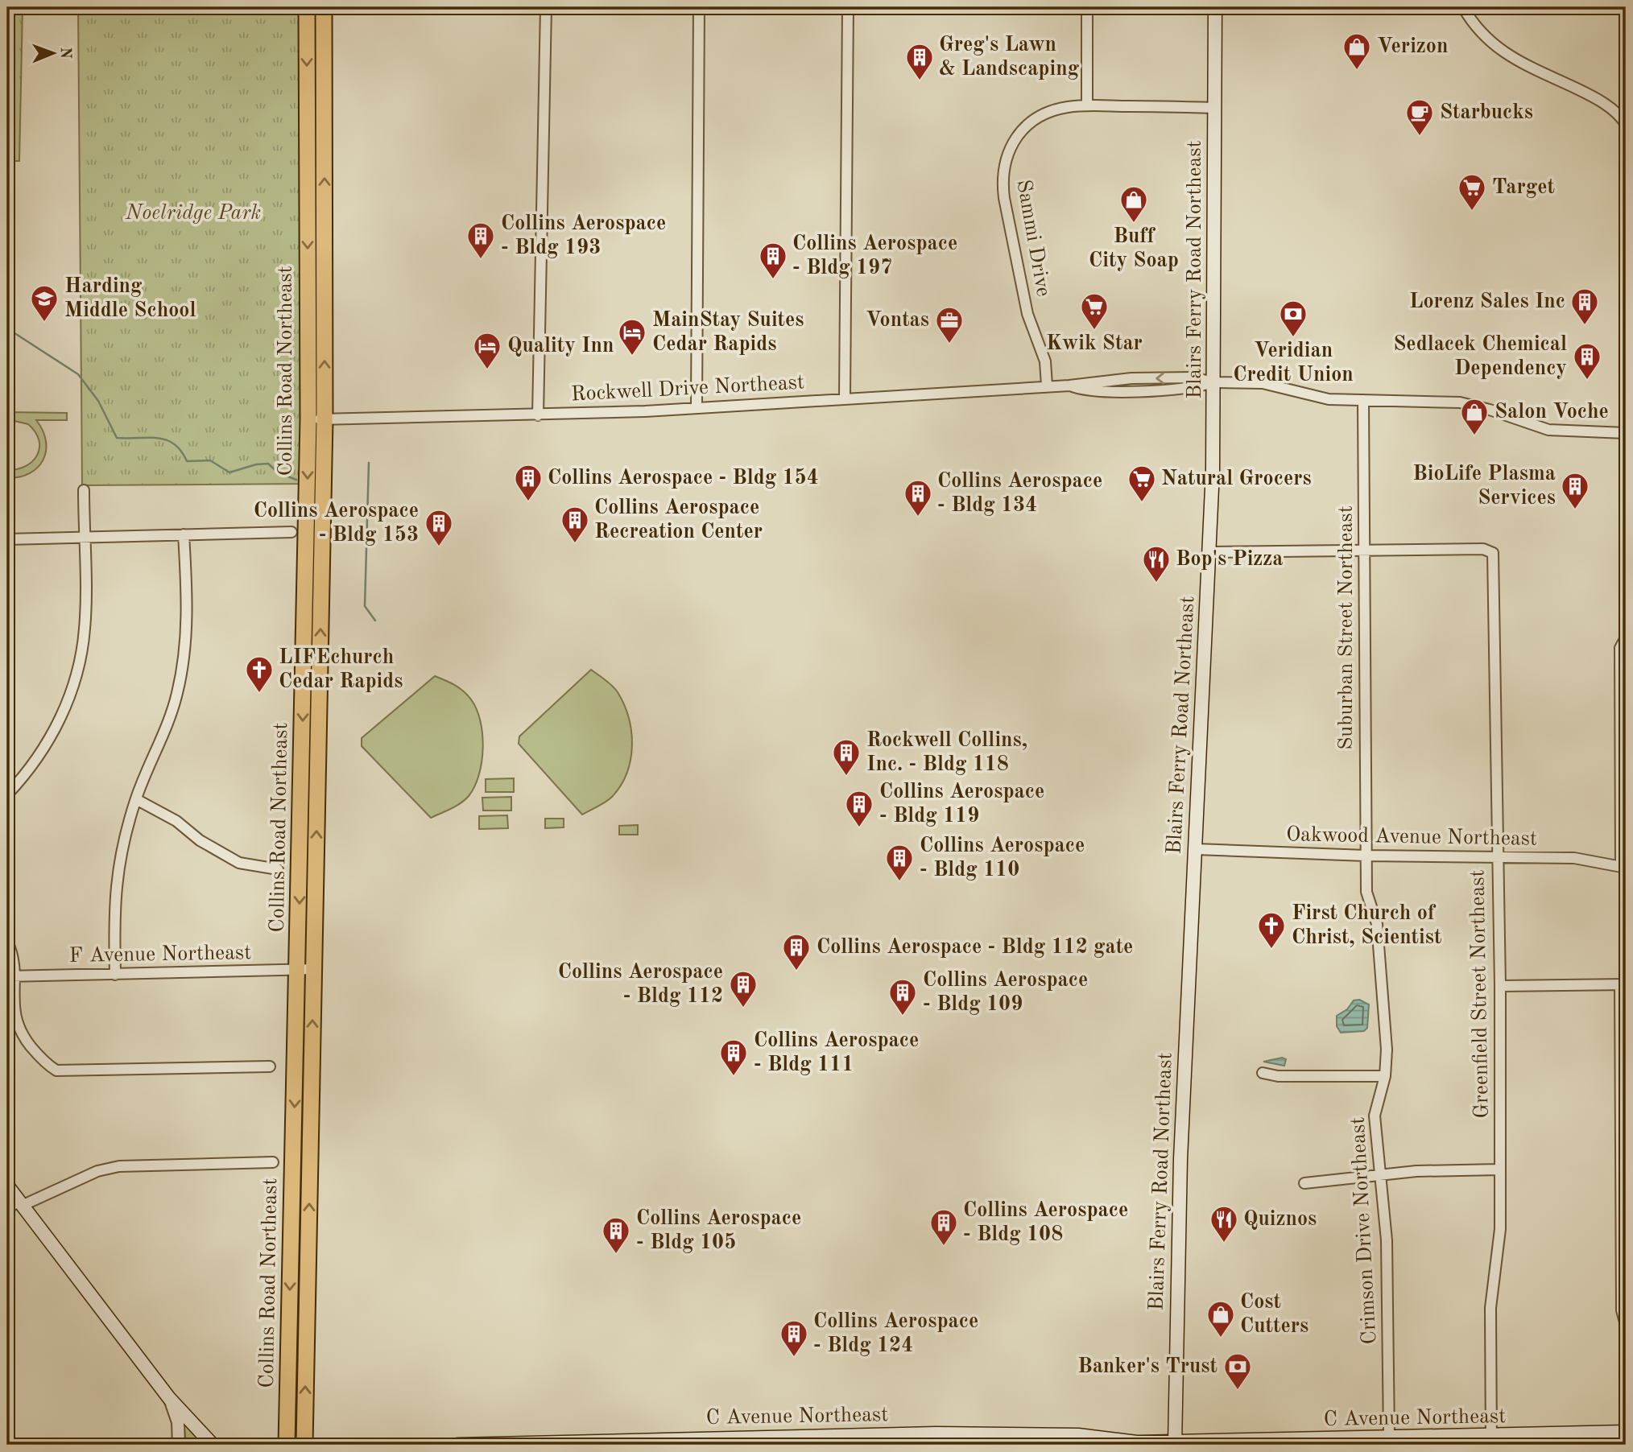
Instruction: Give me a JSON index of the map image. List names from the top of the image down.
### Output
{
  "streets": {
    "highway": ["Collins Road Northeast"],
    "main road": ["Blairs Ferry Road Northeast", "C Avenue Northeast"],
    "street": [
      "Sammi Drive",
      "Rockwell Drive Northeast",
      "Suburban Street Northeast",
      "Oakwood Avenue Northeast",
      "F Avenue Northeast",
      "Greenfield Street Northeast",
      "Crimson Drive Northeast"
    ]
  },
  "crossings": [
    ["Sammi Drive", "Blairs Ferry Road Northeast"],
    ["Sammi Drive", "Rockwell Drive Northeast"],
    ["Blairs Ferry Road Northeast", "Rockwell Drive Northeast"],
    ["Blairs Ferry Road Northeast", "Oakwood Avenue Northeast"],
    ["Blairs Ferry Road Northeast", "C Avenue Northeast"],
    ["Collins Road Northeast", "Rockwell Drive Northeast"],
    ["Collins Road Northeast", "F Avenue Northeast"],
    ["Rockwell Drive Northeast", "Suburban Street Northeast"],
    ["Suburban Street Northeast", "Oakwood Avenue Northeast"],
    ["Suburban Street Northeast", "Greenfield Street Northeast"],
    ["Suburban Street Northeast", "Crimson Drive Northeast"],
    ["Oakwood Avenue Northeast", "Greenfield Street Northeast"],
    ["Oakwood Avenue Northeast", "Crimson Drive Northeast"],
    ["Greenfield Street Northeast", "C Avenue Northeast"],
    ["Crimson Drive Northeast", "C Avenue Northeast"]
  ],
  "parks": ["Noelridge Park"],
  "places": {
    "shop": [
      "Verizon",
      "Buff City Soap",
      "Salon Voche",
      "Cost Cutters"
    ],
    "building": [
      "Greg's Lawn & Landscaping",
      "Collins Aerospace - Bldg 193",
      "Collins Aerospace - Bldg 197",
      "Lorenz Sales Inc",
      "Sedlacek Chemical Dependency",
      "Collins Aerospace - Bldg 154",
      "BioLife Plasma Services",
      "Collins Aerospace - Bldg 134",
      "Collins Aerospace Recreation Center",
      "Collins Aerospace - Bldg 153",
      "Rockwell Collins, Inc. - Bldg 118",
      "Collins Aerospace - Bldg 119",
      "Collins Aerospace - Bldg 110",
      "Collins Aerospace - Bldg 112 gate",
      "Collins Aerospace - Bldg 112",
      "Collins Aerospace - Bldg 109",
      "Collins Aerospace - Bldg 111",
      "Collins Aerospace - Bldg 108",
      "Collins Aerospace - Bldg 105",
      "Collins Aerospace - Bldg 124"
    ],
    "cafe": ["Starbucks"],
    "supermarket": ["Target", "Kwik Star", "Natural Grocers"],
    "school or university": ["Harding Middle School"],
    "bank": ["Veridian Credit Union", "Banker's Trust"],
    "office": ["Vontas"],
    "hotel": ["MainStay Suites Cedar Rapids", "Quality Inn"],
    "restaurant": ["Bop's Pizza", "Quiznos"],
    "church": ["LIFEchurch Cedar Rapids", "First Church of Christ, Scientist"]
  },
  "north": "right"
}
